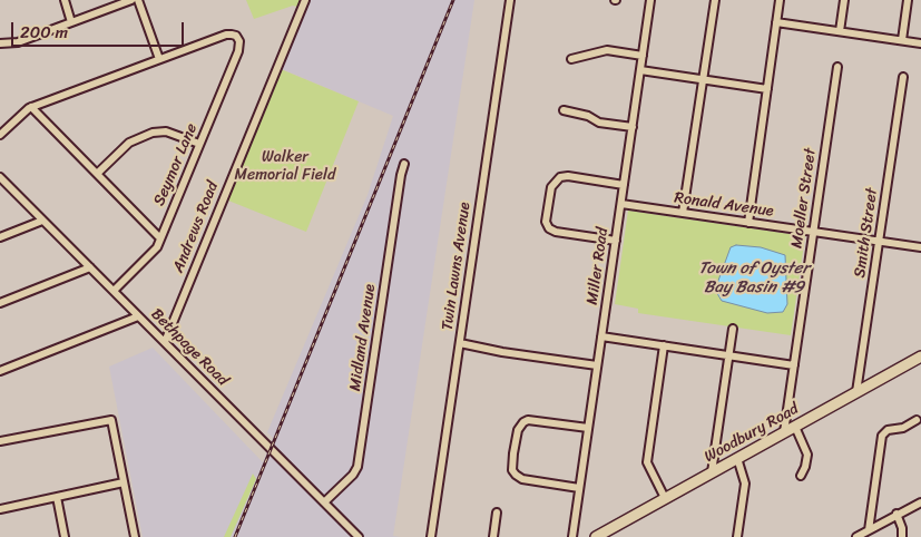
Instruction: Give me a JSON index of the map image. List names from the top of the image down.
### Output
{
  "streets": {
    "main road": ["Woodbury Road"],
    "street": [
      "Seymor Lane",
      "Moeller Street",
      "Ronald Avenue",
      "Andrews Road",
      "Smith Street",
      "Twin Lawns Avenue",
      "Miller Road",
      "Midland Avenue",
      "Bethpage Road"
    ]
  },
  "crossings": [
    ["Seymor Lane", "Bethpage Road"],
    ["Moeller Street", "Ronald Avenue"],
    ["Moeller Street", "Woodbury Road"],
    ["Ronald Avenue", "Smith Street"],
    ["Ronald Avenue", "Miller Road"],
    ["Andrews Road", "Bethpage Road"],
    ["Smith Street", "Woodbury Road"],
    ["Midland Avenue", "Bethpage Road"]
  ],
  "water": ["Town of Oyster Bay Basin #9"],
  "parks": ["Walker Memorial Field"],
  "scale_bar": "200 m"
}
